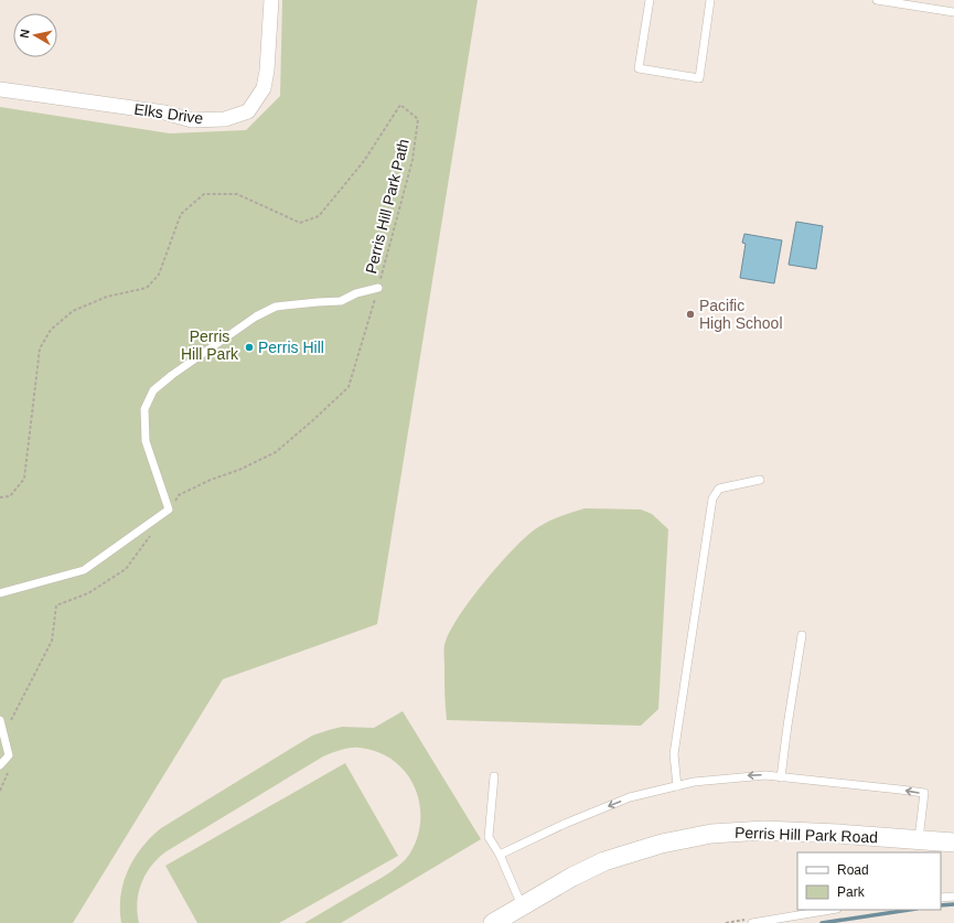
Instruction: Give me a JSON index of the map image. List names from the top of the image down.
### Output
{
  "streets": {
    "street": ["Elks Drive", "Perris Hill Park Road"],
    "path": ["Perris Hill Park Path"]
  },
  "parks": ["Perris Hill Park"],
  "places": ["Pacific High School", "Perris Hill"],
  "legend": ["Road", "Park"],
  "north": "left"
}
